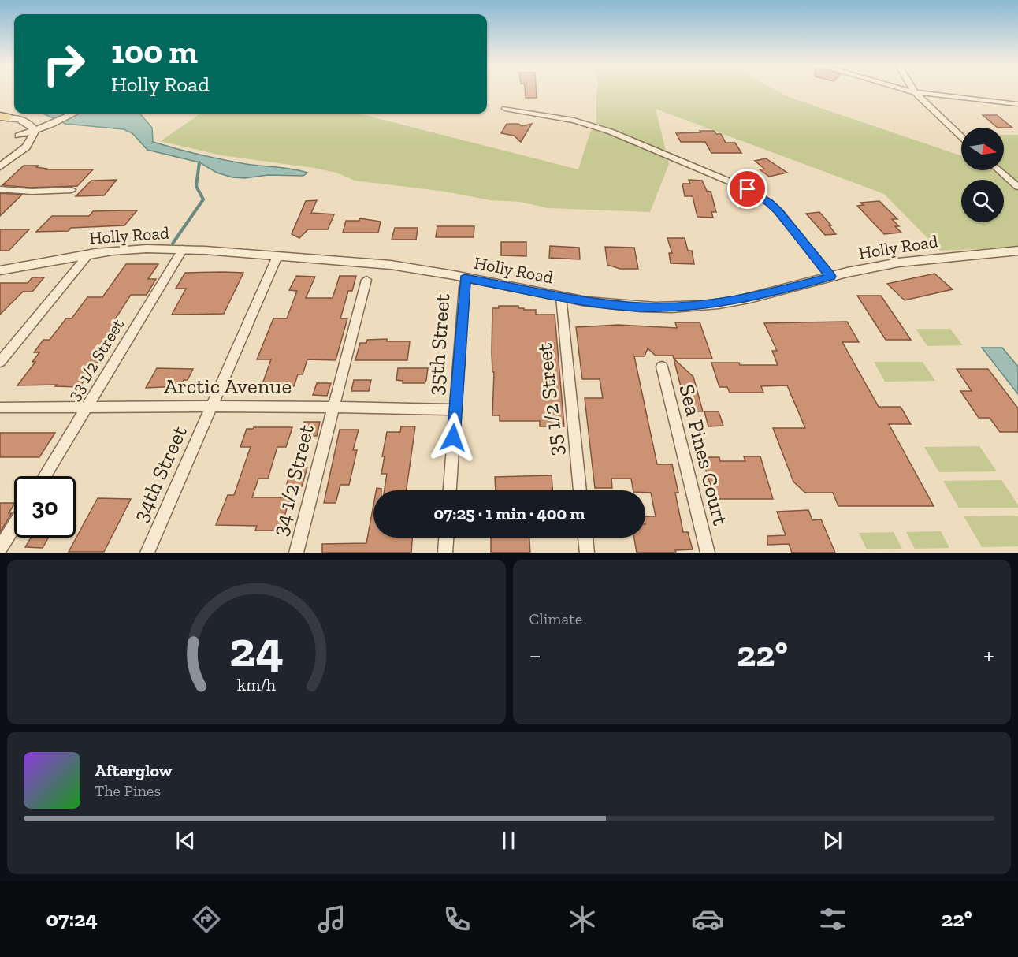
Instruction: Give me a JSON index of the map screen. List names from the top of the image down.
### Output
{
  "streets": {
    "street": [
      "Holly Road",
      "35th Street",
      "33 1/2 Street",
      "Arctic Avenue",
      "35 1/2 Street",
      "Sea Pines Court",
      "34th Street",
      "34 1/2 Street"
    ]
  },
  "crossings": [
    ["Holly Road", "35th Street"],
    ["Holly Road", "33 1/2 Street"],
    ["Holly Road", "35 1/2 Street"],
    ["Holly Road", "34th Street"],
    ["35th Street", "Arctic Avenue"],
    ["33 1/2 Street", "Arctic Avenue"],
    ["Arctic Avenue", "34th Street"],
    ["Arctic Avenue", "34 1/2 Street"]
  ],
  "north": "right",
  "page": {
    "turn": ["100 m", "Holly Road"],
    "limit": "30",
    "trip": "07:25 · 1 min · 400 m",
    "tile": "Climate",
    "heat": ["−", "22°", "+"],
    "song": ["Afterglow", "The Pines"],
    "tabs": ["07:24", "22°"],
    "gauge": ["24", "km/h"]
  }
}
